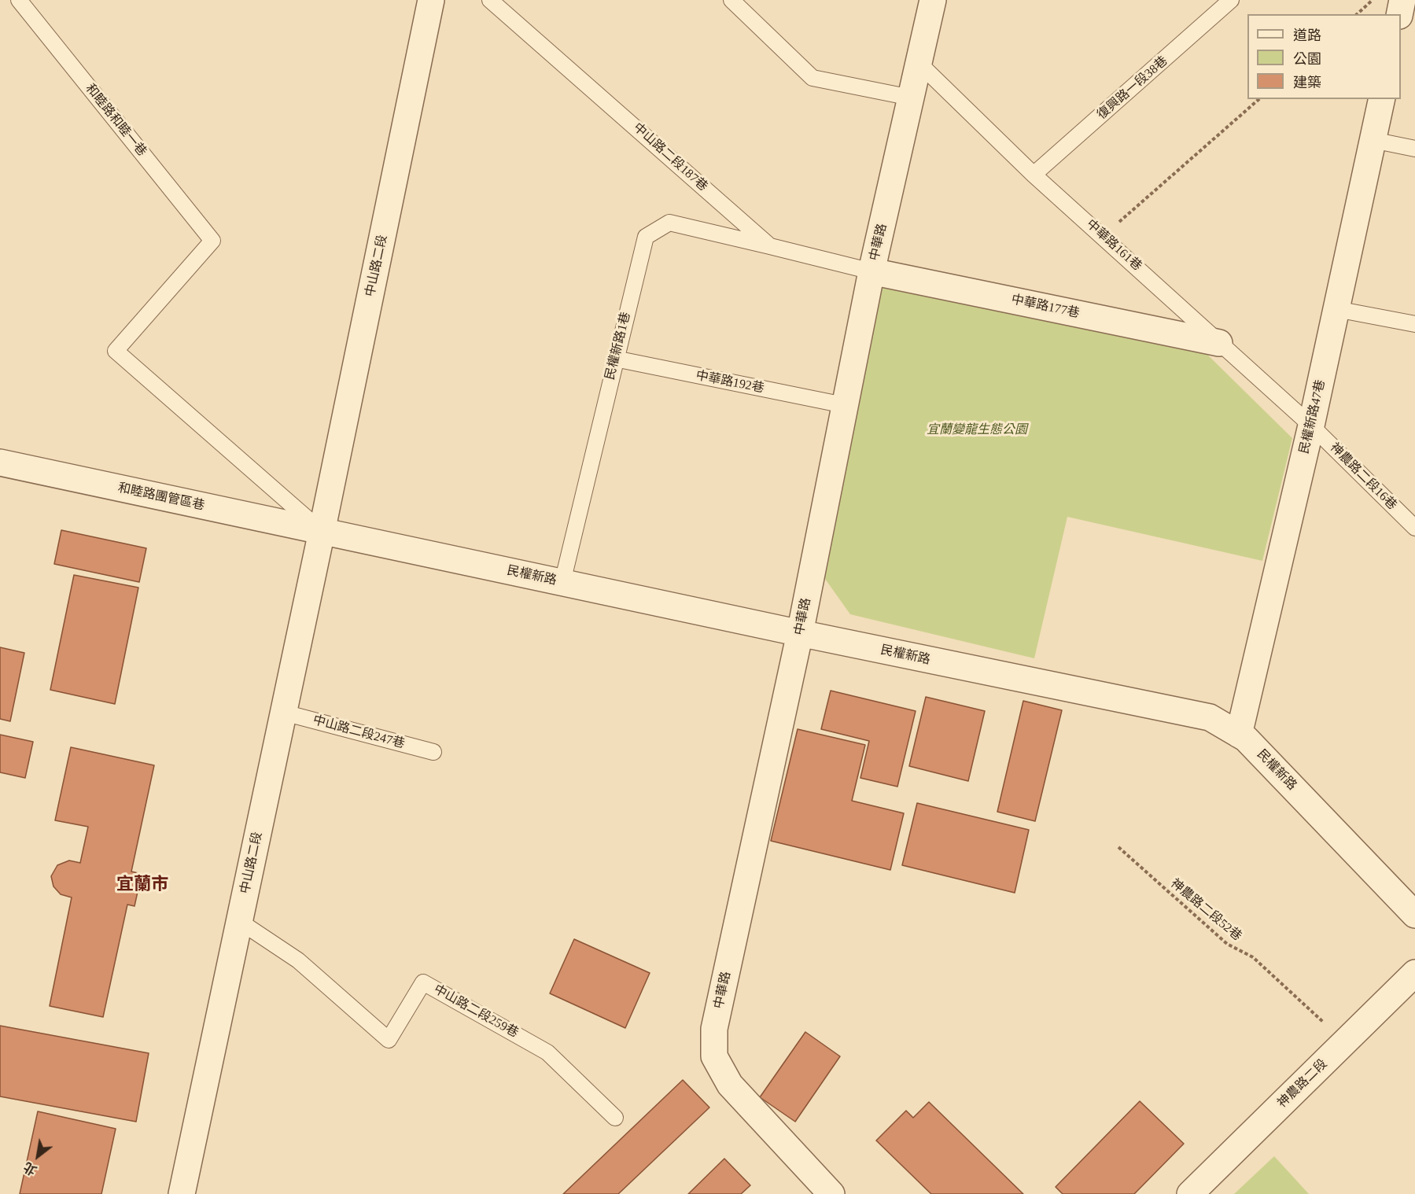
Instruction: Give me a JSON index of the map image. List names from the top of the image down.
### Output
{
  "streets": {
    "street": [
      "中華路",
      "中山路二段",
      "中華路177巷",
      "民權新路47巷",
      "和睦路團管區巷",
      "民權新路",
      "神農路二段"
    ],
    "lane": [
      "復興路一段38巷",
      "和睦路和睦一巷",
      "中山路二段187巷",
      "中華路161巷",
      "民權新路1巷",
      "中華路192巷",
      "神農路二段16巷",
      "中山路二段247巷",
      "中山路二段259巷"
    ],
    "path": ["神農路二段52巷"]
  },
  "crossings": [
    ["復興路一段38巷", "中華路161巷"],
    ["和睦路和睦一巷", "中山路二段"],
    ["和睦路和睦一巷", "和睦路團管區巷"],
    ["和睦路和睦一巷", "民權新路"],
    ["中山路二段187巷", "中華路"],
    ["中山路二段187巷", "中華路177巷"],
    ["中山路二段187巷", "民權新路1巷"],
    ["中華路", "中華路161巷"],
    ["中華路", "中華路177巷"],
    ["中華路", "中華路192巷"],
    ["中華路", "民權新路"],
    ["中華路161巷", "中華路177巷"],
    ["中華路161巷", "民權新路47巷"],
    ["中華路161巷", "神農路二段16巷"],
    ["中山路二段", "和睦路團管區巷"],
    ["中山路二段", "民權新路"],
    ["中山路二段", "中山路二段247巷"],
    ["中山路二段", "中山路二段259巷"],
    ["民權新路1巷", "中華路192巷"],
    ["民權新路1巷", "民權新路"],
    ["民權新路47巷", "神農路二段16巷"],
    ["民權新路47巷", "民權新路"],
    ["和睦路團管區巷", "民權新路"],
    ["神農路二段52巷", "神農路二段"]
  ],
  "districts": ["宜蘭市"],
  "parks": ["宜蘭變龍生態公園"],
  "legend": ["道路", "公園", "建築"],
  "north": "bottom left"
}
